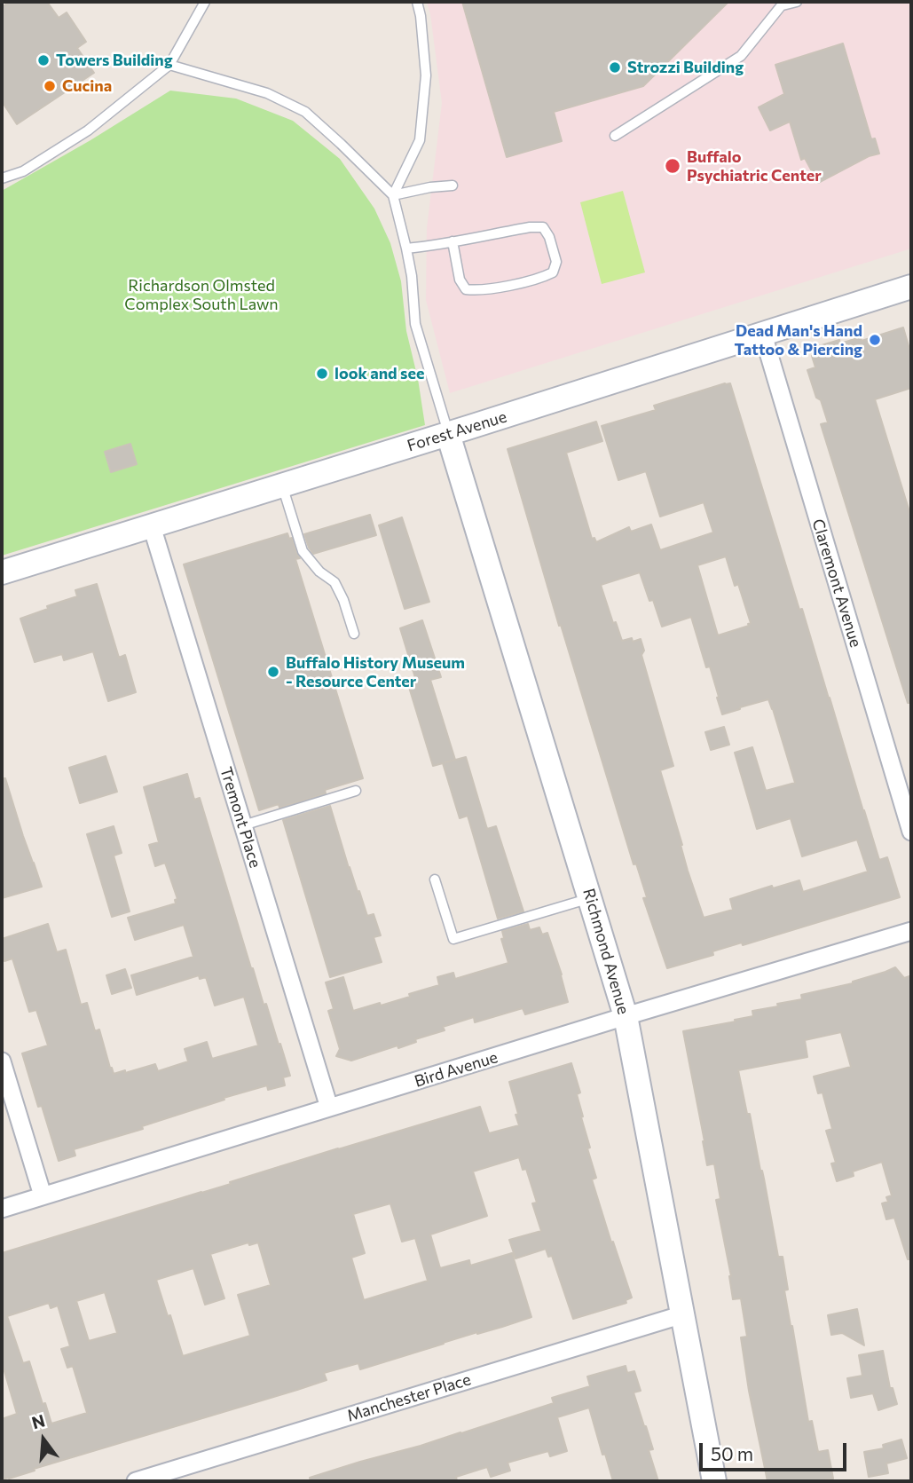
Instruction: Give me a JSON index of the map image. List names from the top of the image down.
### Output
{
  "streets": {
    "street": [
      "Forest Avenue",
      "Claremont Avenue",
      "Tremont Place",
      "Richmond Avenue",
      "Bird Avenue",
      "Manchester Place"
    ]
  },
  "crossings": [
    ["Forest Avenue", "Claremont Avenue"],
    ["Forest Avenue", "Tremont Place"],
    ["Forest Avenue", "Richmond Avenue"],
    ["Tremont Place", "Bird Avenue"],
    ["Richmond Avenue", "Bird Avenue"],
    ["Richmond Avenue", "Manchester Place"]
  ],
  "parks": ["Richardson Olmsted Complex South Lawn"],
  "places": [
    "Towers Building",
    "Strozzi Building",
    "Cucina",
    "Buffalo Psychiatric Center",
    "Dead Man's Hand Tattoo & Piercing",
    "look and see",
    "Buffalo History Museum - Resource Center"
  ],
  "scale_bar": "50 m",
  "north": "top"
}
